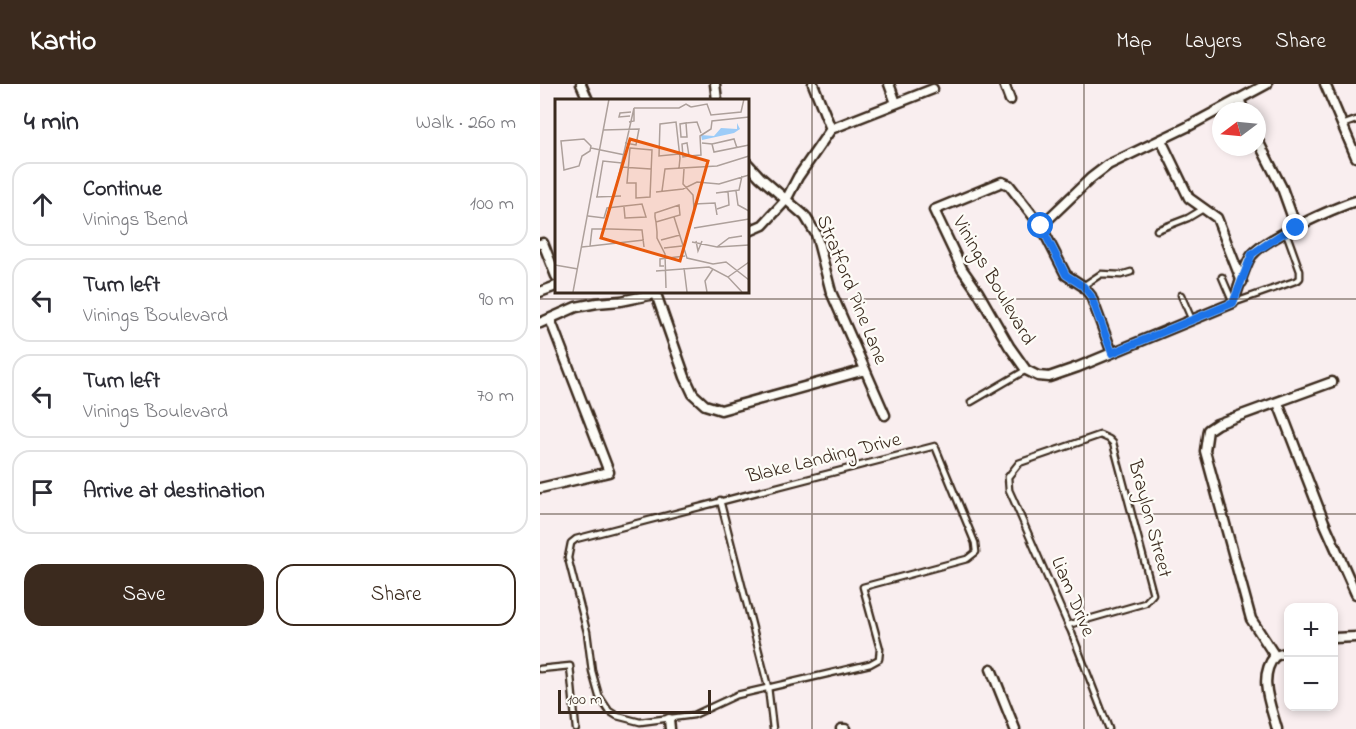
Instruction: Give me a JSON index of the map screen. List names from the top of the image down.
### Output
{
  "streets": {
    "street": ["Vinings Boulevard", "Stratford Pine Lane"],
    "lane": ["Blake Landing Drive", "Braylon Street", "Liam Drive"]
  },
  "crossings": [
    ["Braylon Street", "Liam Drive"]
  ],
  "scale_bar": "100 m",
  "north": "left",
  "page": {
    "header": "Kartio",
    "nav": ["Map", "Layers", "Share"],
    "heading": ["4 min", "Walk · 260 m"],
    "list": [
      ["Continue", "Vinings Bend", "100 m"],
      ["Turn left", "Vinings Boulevard", "90 m"],
      ["Turn left", "Vinings Boulevard", "70 m"],
      "Arrive at destination"
    ],
    "buttons": ["Save", "Share"],
    "map_buttons": ["+", "−"],
    "scale": "100 m"
  }
}
